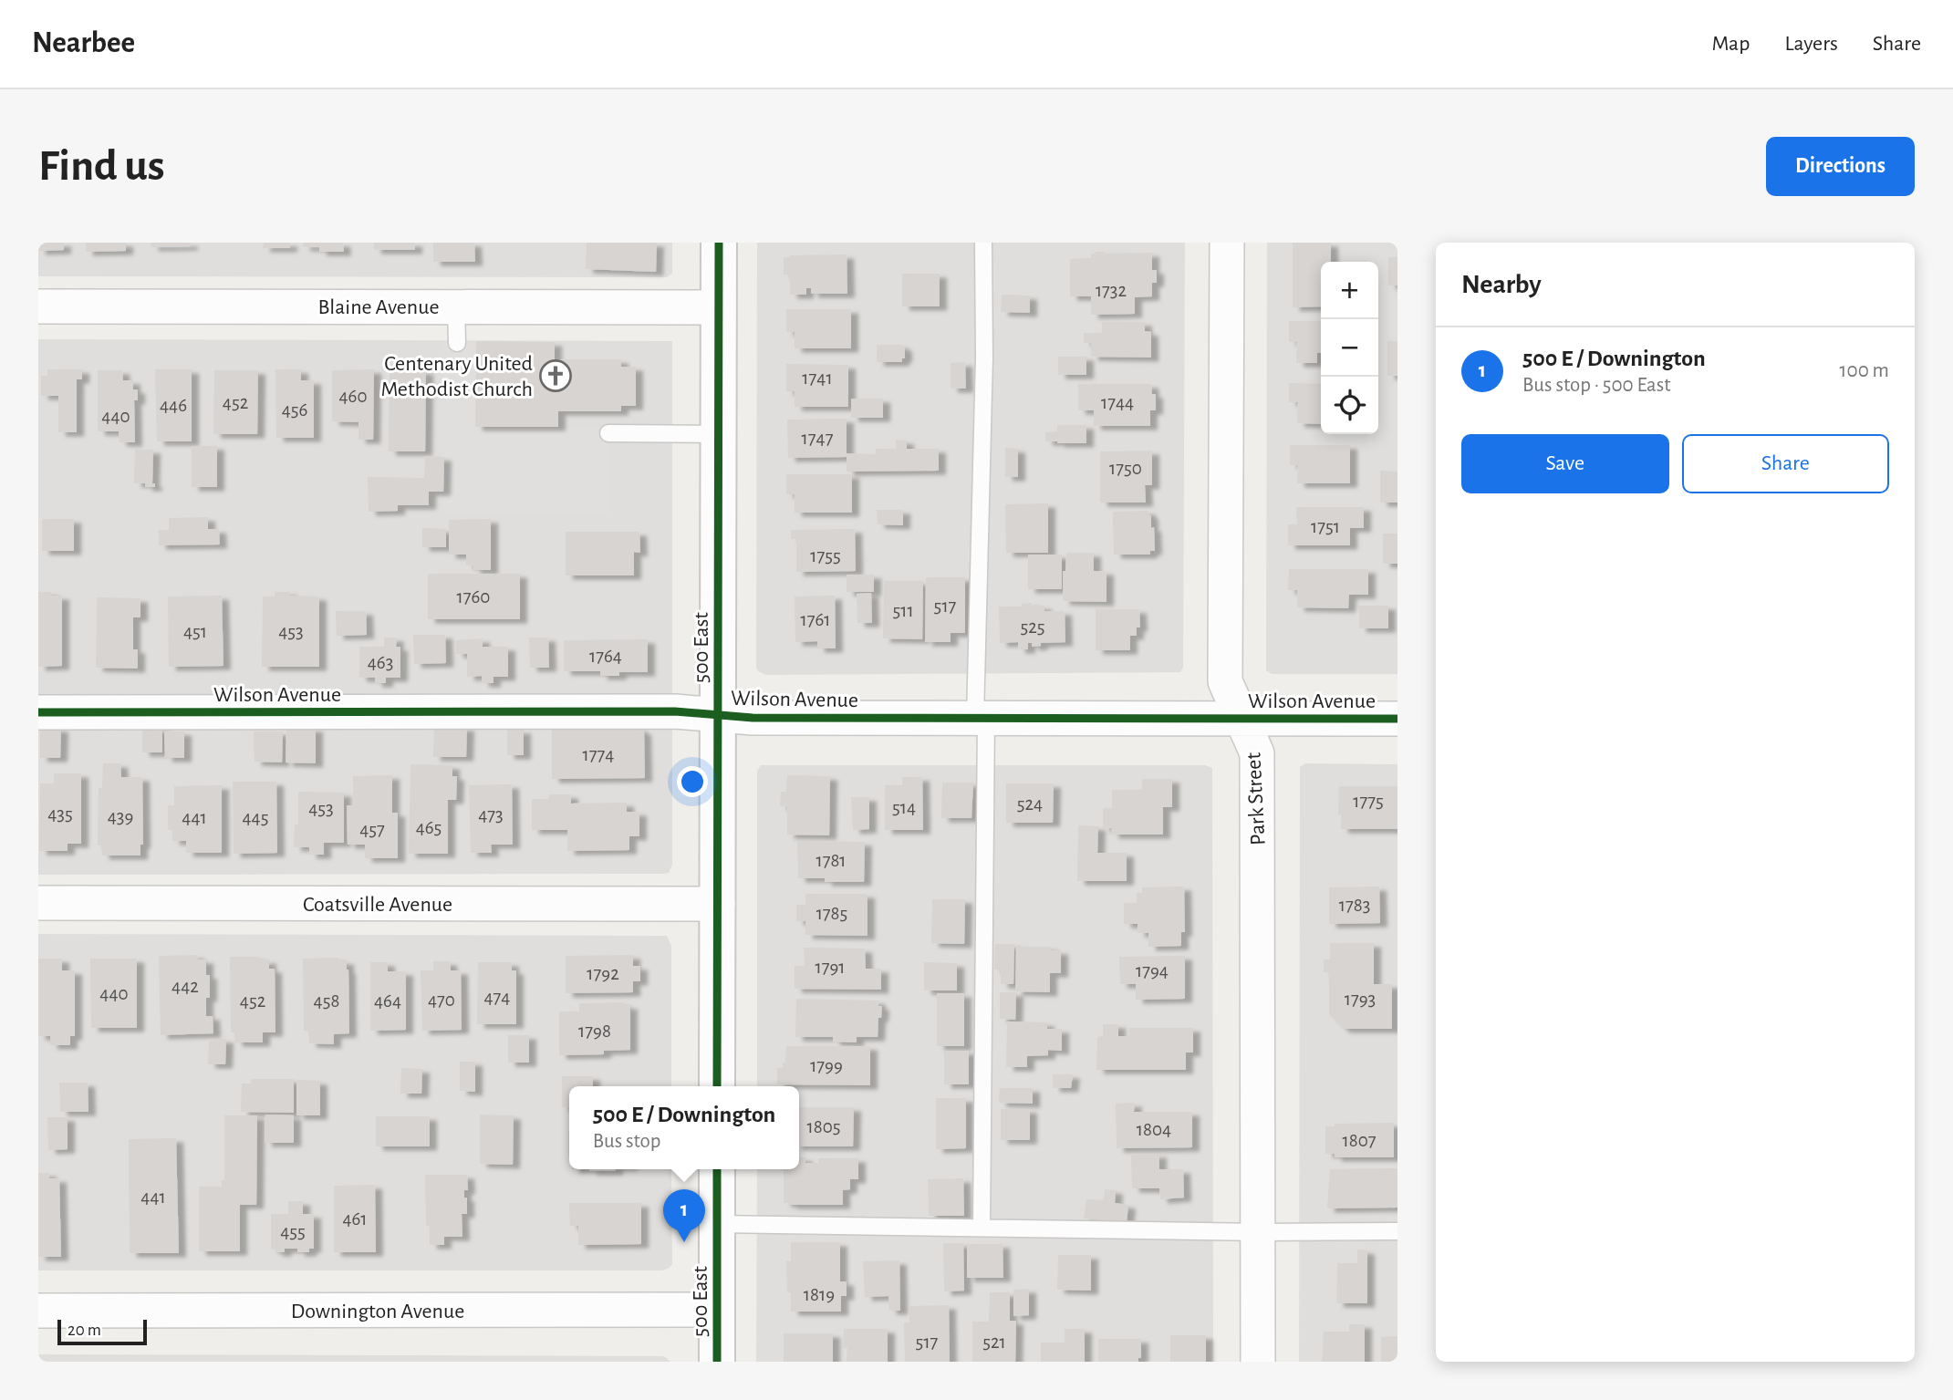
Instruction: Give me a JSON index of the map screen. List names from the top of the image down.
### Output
{
  "streets": {
    "street": [
      "Blaine Avenue",
      "500 East",
      "Wilson Avenue",
      "Park Street",
      "Coatsville Avenue",
      "Downington Avenue"
    ]
  },
  "crossings": [
    ["Blaine Avenue", "500 East"],
    ["500 East", "Wilson Avenue"],
    ["500 East", "Coatsville Avenue"],
    ["500 East", "Downington Avenue"],
    ["Wilson Avenue", "Park Street"]
  ],
  "places": {
    "church": ["Centenary United Methodist Church"]
  },
  "house_numbers": [
    "1732",
    "1741",
    "460",
    "452",
    "1744",
    "446",
    "456",
    "440",
    "1747",
    "1750",
    "1751",
    "1755",
    "1760",
    "517",
    "511",
    "1761",
    "525",
    "451",
    "453",
    "1764",
    "463",
    "1774",
    "1775",
    "524",
    "514",
    "453",
    "435",
    "473",
    "439",
    "441",
    "445",
    "465",
    "457",
    "1781",
    "1783",
    "1785",
    "1791",
    "1794",
    "1792",
    "442",
    "440",
    "474",
    "1793",
    "470",
    "452",
    "458",
    "464",
    "1798",
    "1799",
    "1805",
    "1804",
    "1807",
    "441",
    "461",
    "455",
    "1819",
    "517",
    "521"
  ],
  "scale_bar": "20 m",
  "page": {
    "header": "Nearbee",
    "nav": ["Map", "Layers", "Share"],
    "buttons": [
      "Directions",
      ["Save", "Share"]
    ],
    "title": "Find us",
    "heading": "Nearby",
    "map_buttons": ["+", "−"],
    "list": [
      {
        "mark": "1",
        "name": "500 E / Downington",
        "note": "Bus stop · 500 East",
        "value": "100 m"
      }
    ],
    "popup": ["500 E / Downington", "Bus stop"],
    "pins": "1",
    "scale": "20 m"
  }
}
